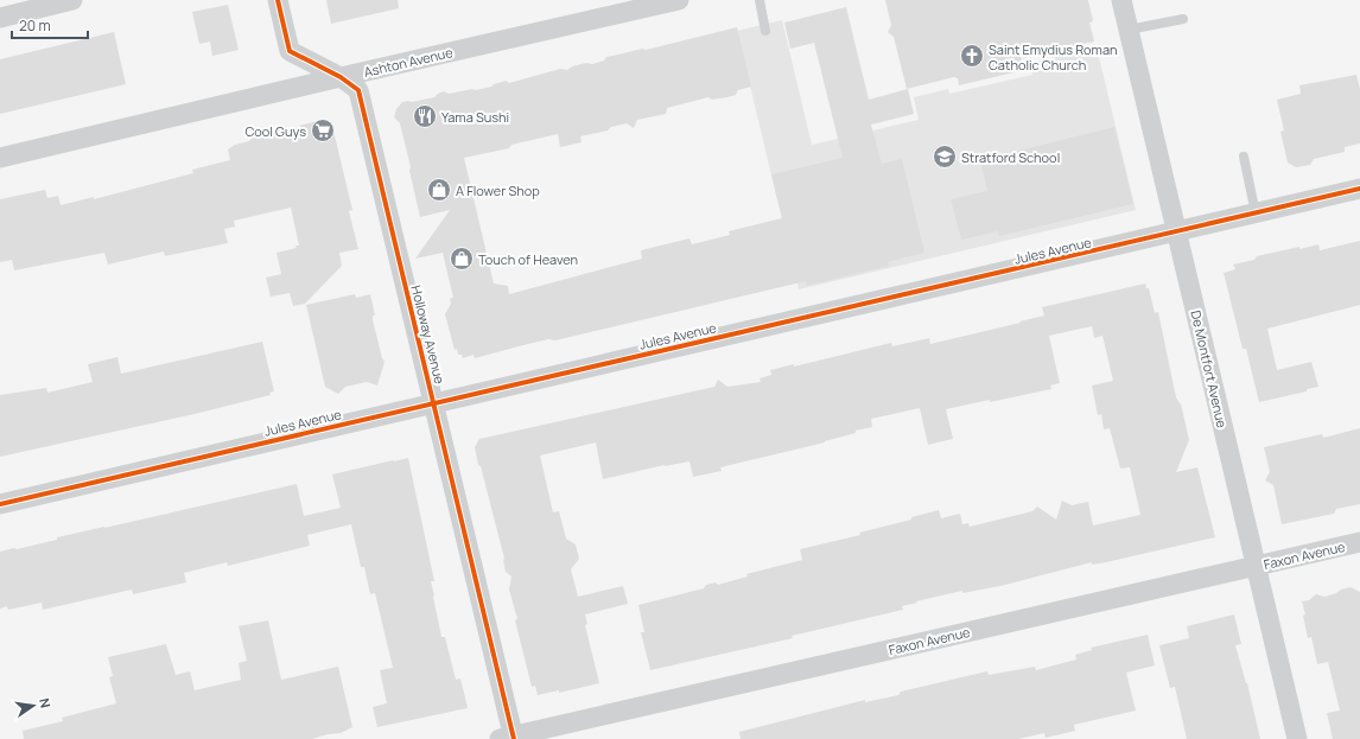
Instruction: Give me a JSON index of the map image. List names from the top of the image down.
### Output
{
  "streets": {
    "street": [
      "Ashton Avenue",
      "Jules Avenue",
      "Holloway Avenue",
      "De Montfort Avenue",
      "Faxon Avenue"
    ]
  },
  "crossings": [
    ["Ashton Avenue", "Holloway Avenue"],
    ["Jules Avenue", "Holloway Avenue"],
    ["Jules Avenue", "De Montfort Avenue"],
    ["Holloway Avenue", "Faxon Avenue"],
    ["De Montfort Avenue", "Faxon Avenue"]
  ],
  "places": {
    "church": ["Saint Emydius Roman Catholic Church"],
    "restaurant": ["Yama Sushi"],
    "supermarket": ["Cool Guys"],
    "school or university": ["Stratford School"],
    "shop": ["A Flower Shop", "Touch of Heaven"]
  },
  "scale_bar": "20 m",
  "north": "right"
}
